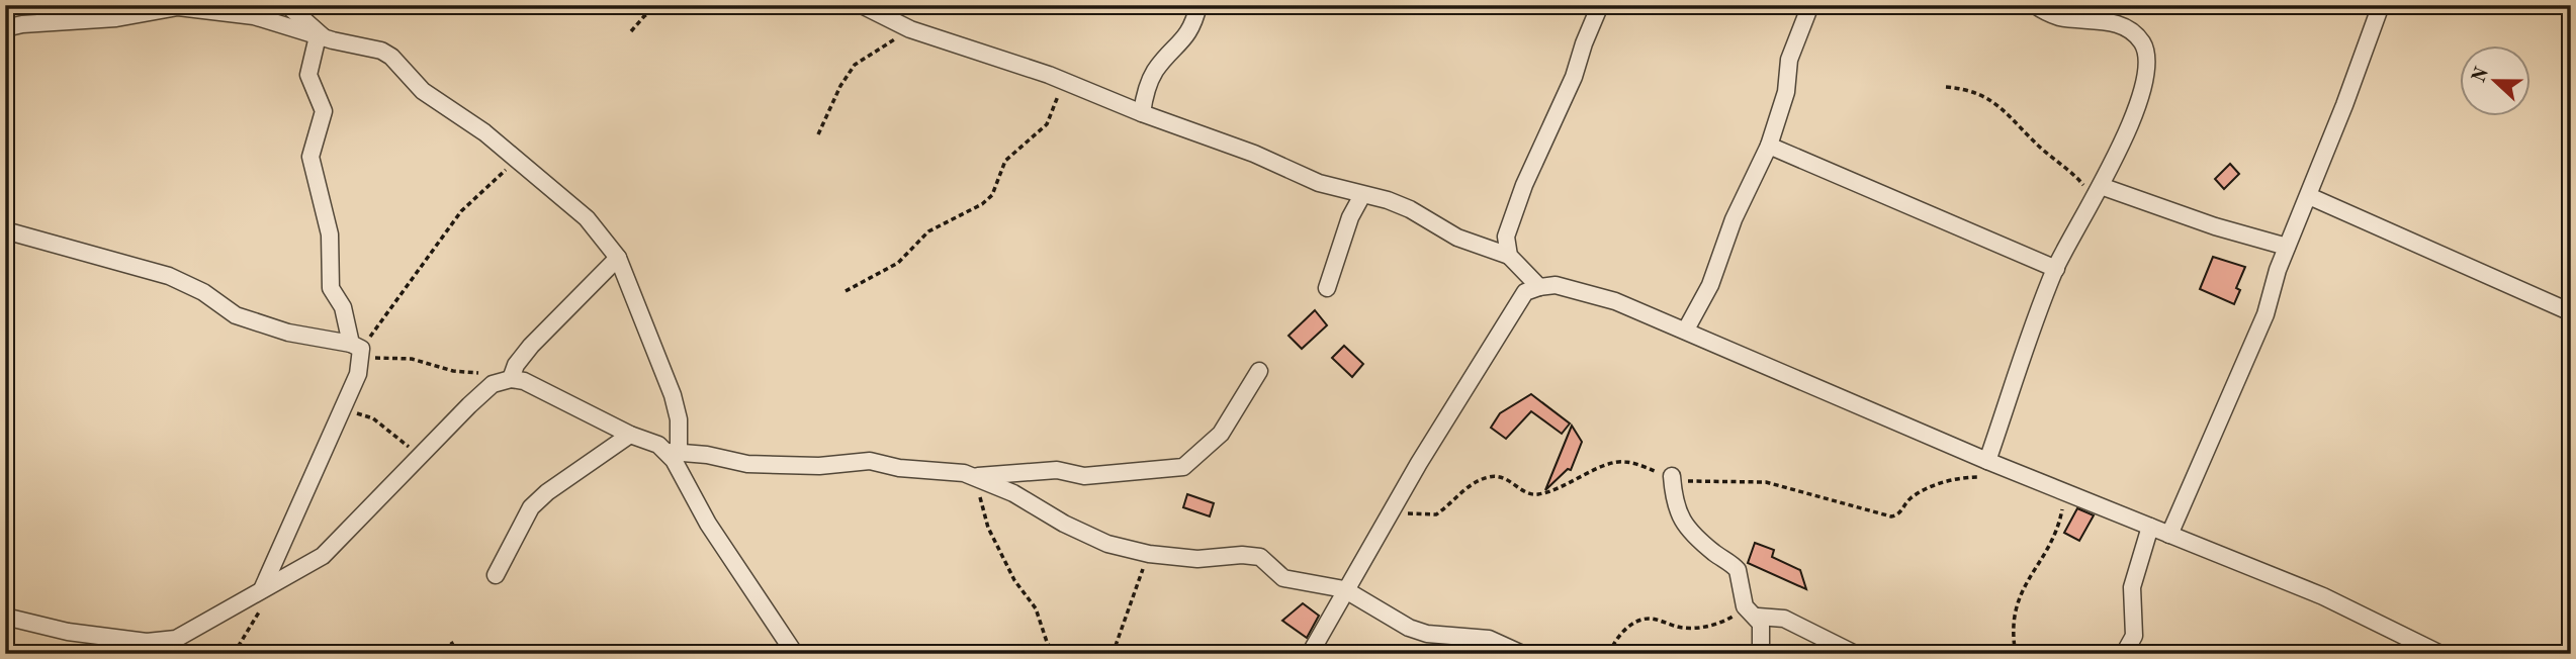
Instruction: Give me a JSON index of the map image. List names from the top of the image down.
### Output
{
  "north": "left"
}
